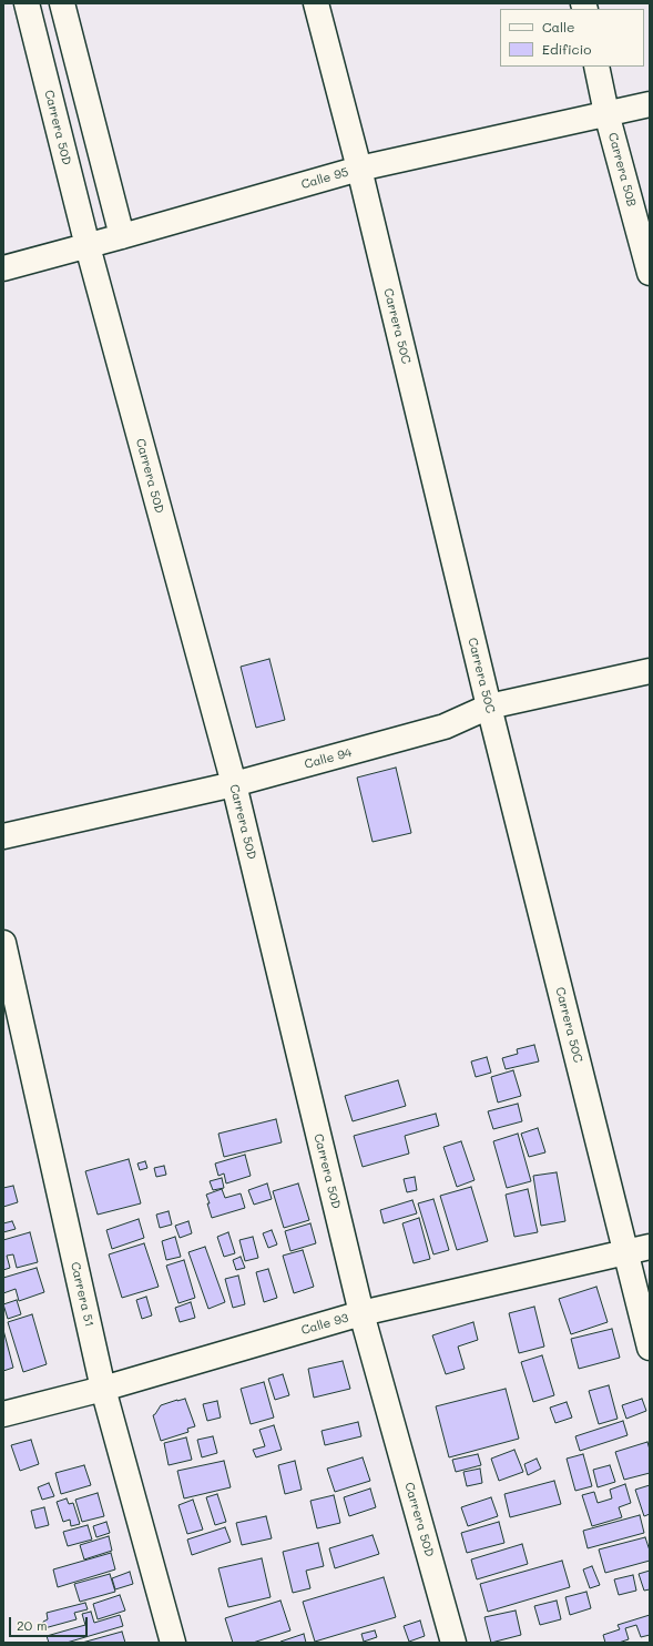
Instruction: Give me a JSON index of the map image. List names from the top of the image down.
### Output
{
  "streets": {
    "street": [
      "Carrera 50D",
      "Carrera 50B",
      "Calle 95",
      "Carrera 50C",
      "Calle 94",
      "Carrera 51",
      "Calle 93"
    ]
  },
  "crossings": [
    ["Carrera 50D", "Calle 95"],
    ["Carrera 50D", "Calle 94"],
    ["Carrera 50D", "Calle 93"],
    ["Carrera 50B", "Calle 95"],
    ["Calle 95", "Carrera 50C"],
    ["Carrera 50C", "Calle 94"],
    ["Carrera 50C", "Calle 93"],
    ["Carrera 51", "Calle 93"]
  ],
  "legend": ["Calle", "Edificio"],
  "scale_bar": "20 m"
}
